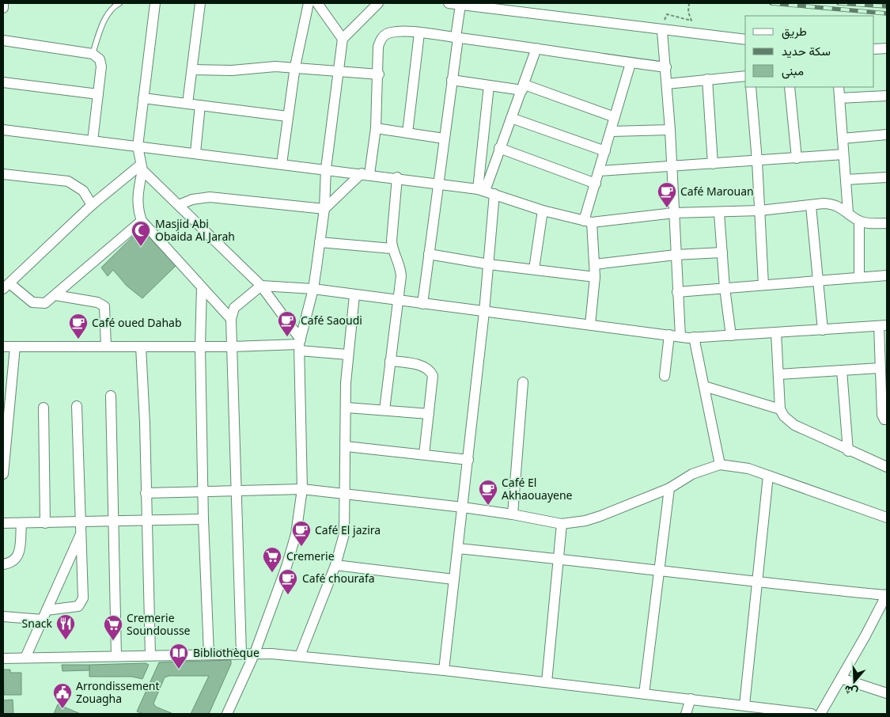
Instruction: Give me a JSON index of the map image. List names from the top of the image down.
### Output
{
  "places": {
    "cafe": [
      "Café Marouan",
      "Café Saoudi",
      "Café oued Dahab",
      "Café El Akhaouayene",
      "Café El jazira",
      "Café chourafa"
    ],
    "mosque": ["Masjid Abi Obaida Al Jarah"],
    "supermarket": ["Cremerie", "Cremerie Soundousse"],
    "restaurant": ["Snack"],
    "library": ["Bibliothèque"],
    "public building": ["Arrondissement Zouagha"]
  },
  "legend": ["طريق", "سكة حديد", "مبنى"],
  "north": "bottom"
}
